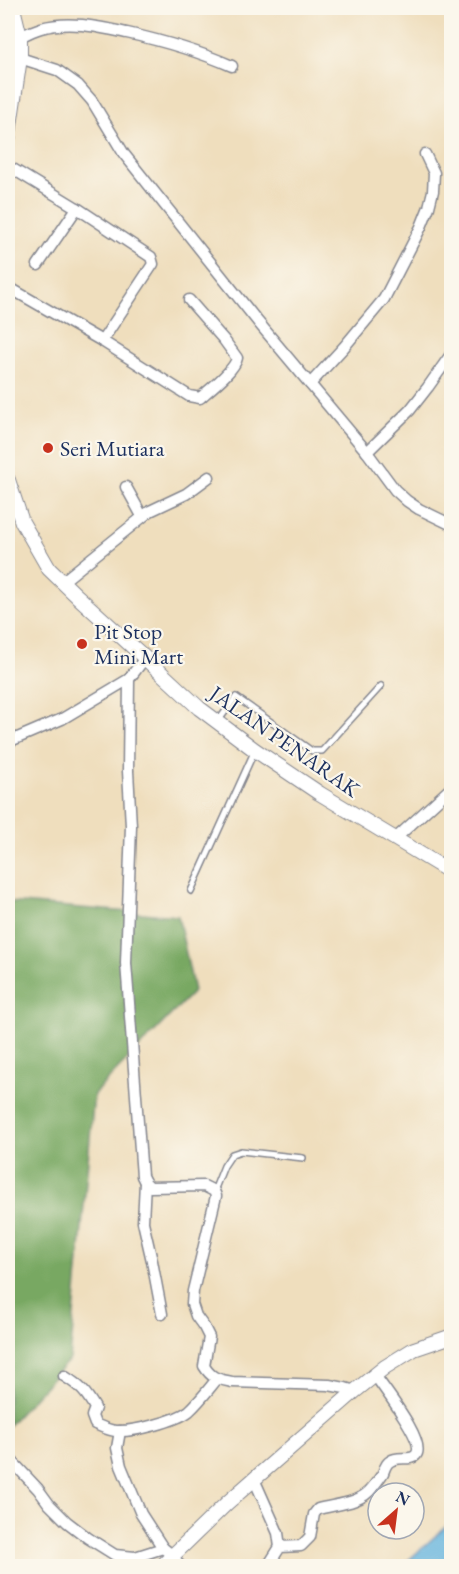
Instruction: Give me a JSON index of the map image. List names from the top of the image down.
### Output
{
  "streets": {
    "street": ["JALAN PENARAK"]
  },
  "places": ["Seri Mutiara", "Pit Stop Mini Mart"],
  "north": "top right"
}
